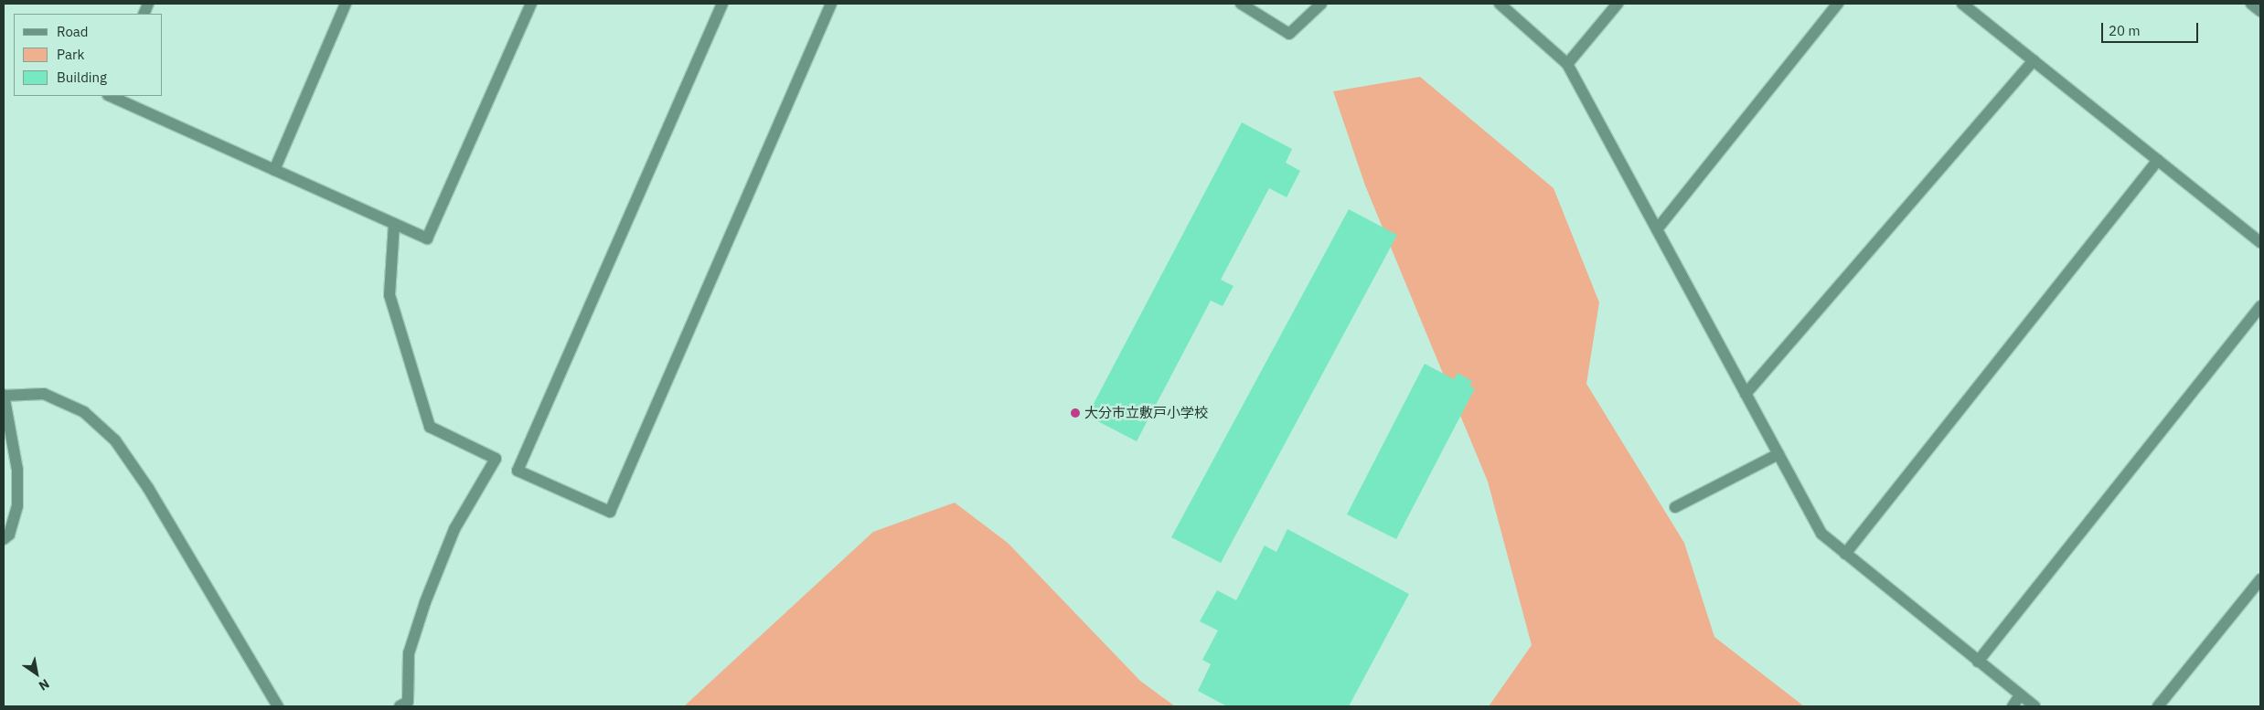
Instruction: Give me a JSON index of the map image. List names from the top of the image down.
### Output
{
  "places": ["大分市立敷戸小学校"],
  "legend": ["Road", "Park", "Building"],
  "scale_bar": "20 m",
  "north": "bottom right"
}
